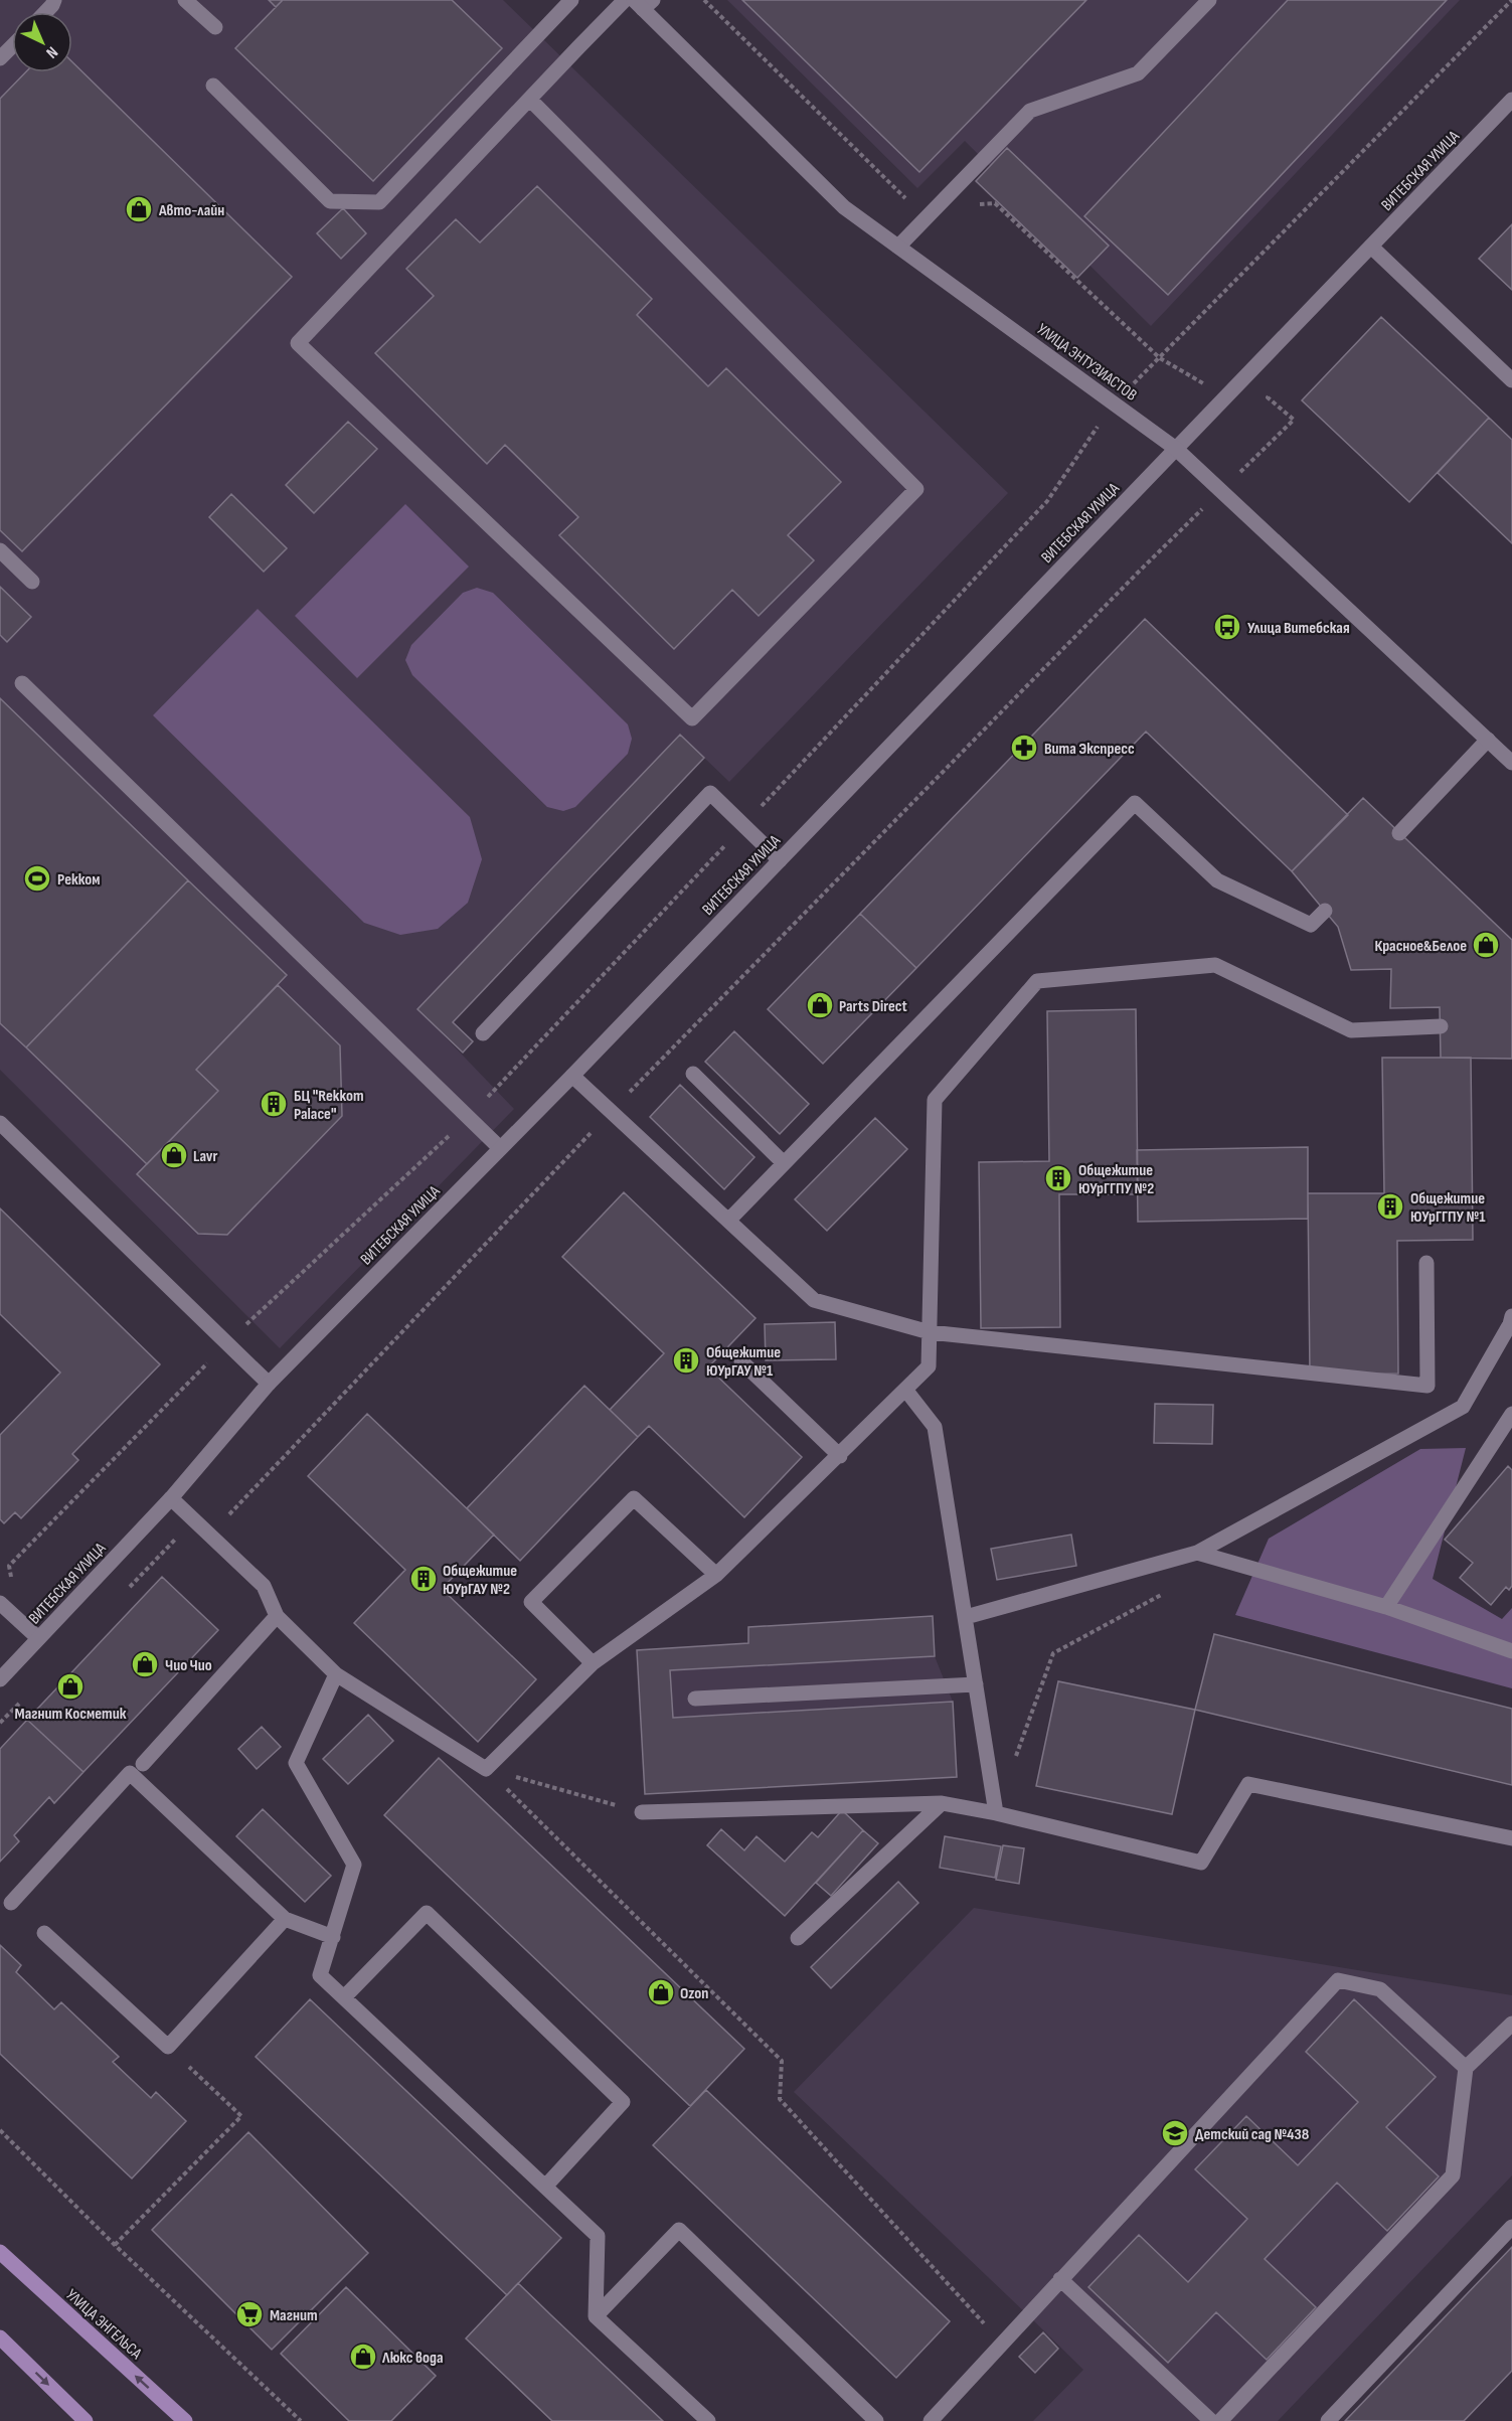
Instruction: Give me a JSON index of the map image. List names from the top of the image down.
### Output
{
  "streets": {
    "main road": ["УЛИЦА ЭНГЕЛЬСА"],
    "street": ["ВИТЕБСКАЯ УЛИЦА", "УЛИЦА ЭНТУЗИАСТОВ"]
  },
  "crossings": [
    ["ВИТЕБСКАЯ УЛИЦА", "УЛИЦА ЭНТУЗИАСТОВ"]
  ],
  "places": {
    "shop": [
      "Авто-лайн",
      "Красное&Белое",
      "Parts Direct",
      "Lavr",
      "Чио Чио",
      "Магнит Косметик",
      "Ozon",
      "Люкс вода"
    ],
    "bus stop": ["Улица Витебская"],
    "pharmacy": ["Вита Экспресс"],
    "sports": ["Рекком"],
    "building": [
      "БЦ \"Rekkom Palace\"",
      "Общежитие ЮУрГГПУ №2",
      "Общежитие ЮУрГГПУ №1",
      "Общежитие ЮУрГАУ №1",
      "Общежитие ЮУрГАУ №2"
    ],
    "school or university": ["Детский сад №438"],
    "supermarket": ["Магнит"]
  },
  "north": "bottom right"
}
